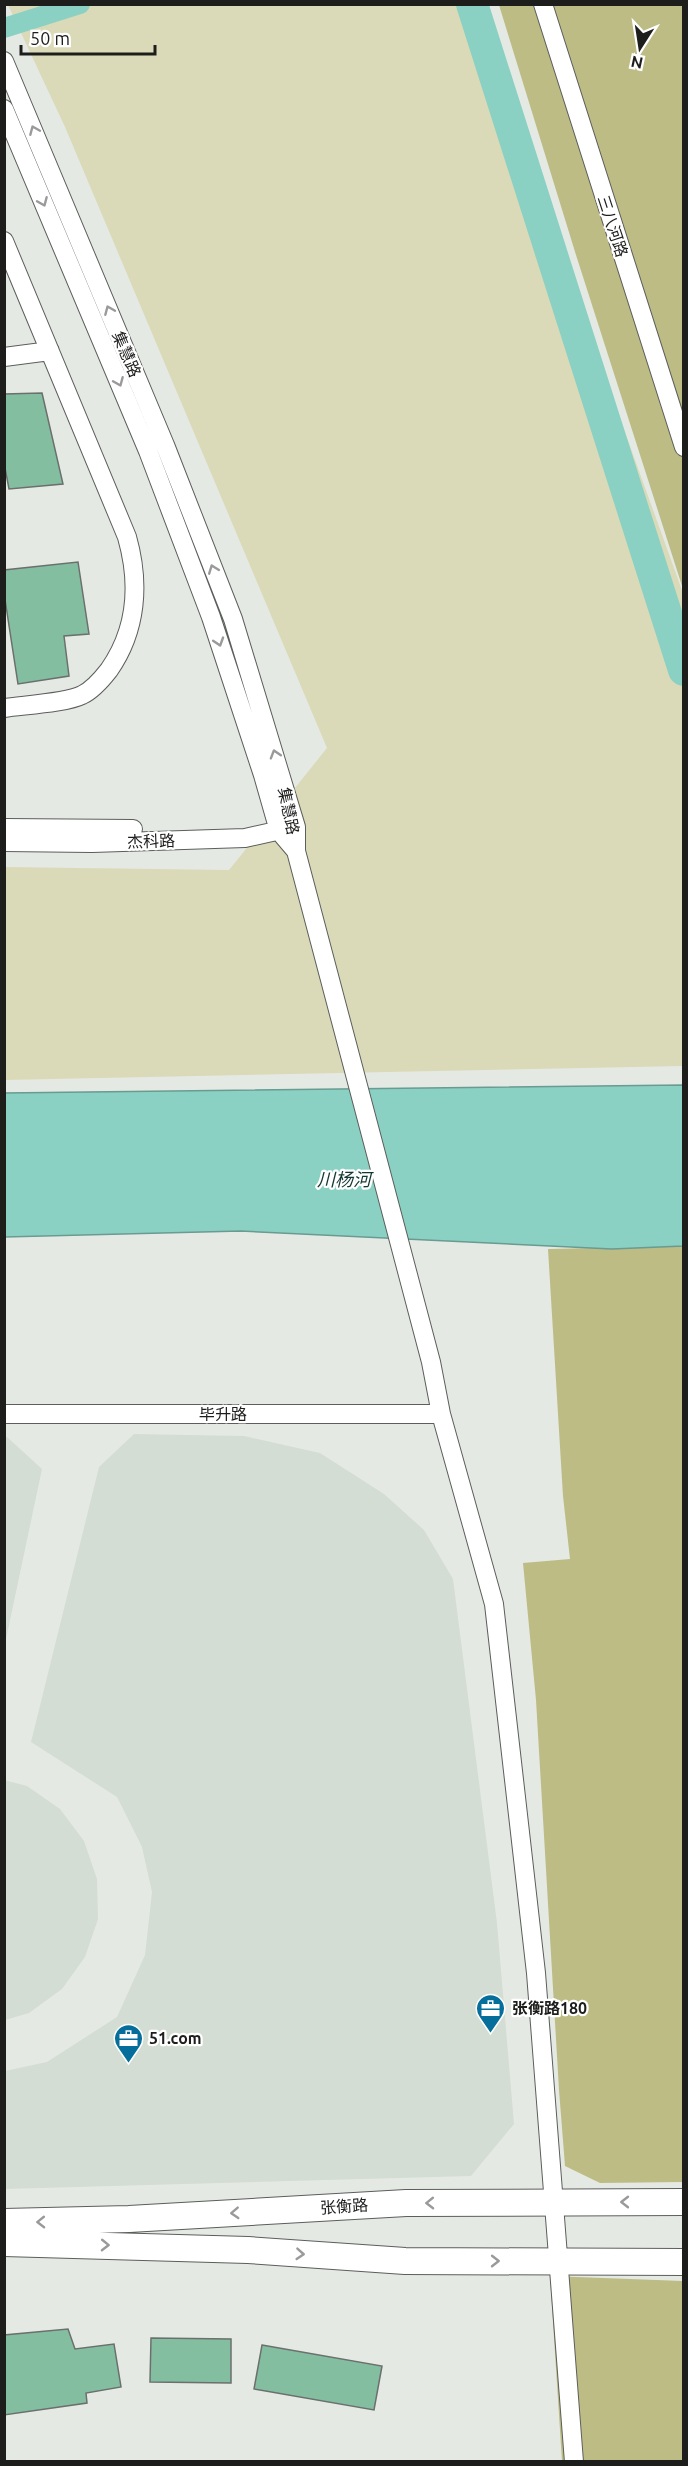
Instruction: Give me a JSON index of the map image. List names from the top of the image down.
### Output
{
  "streets": {
    "main road": ["张衡路"],
    "street": [
      "三八河路",
      "集慧路",
      "杰科路",
      "毕升路"
    ]
  },
  "crossings": [
    ["集慧路", "杰科路"],
    ["集慧路", "毕升路"]
  ],
  "water": ["川杨河"],
  "places": {
    "office": ["张衡路180", "51.com"]
  },
  "scale_bar": "50 m",
  "north": "bottom"
}
